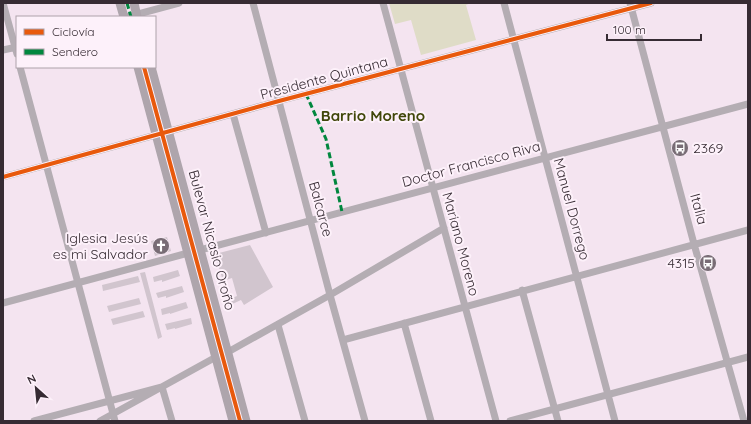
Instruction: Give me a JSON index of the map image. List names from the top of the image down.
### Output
{
  "streets": {
    "main road": ["Bulevar Nicasio Oroño"],
    "street": [
      "Presidente Quintana",
      "Doctor Francisco Riva",
      "Balcarce",
      "Manuel Dorrego",
      "Italia",
      "Mariano Moreno"
    ]
  },
  "crossings": [
    ["Presidente Quintana", "Balcarce"],
    ["Presidente Quintana", "Manuel Dorrego"],
    ["Presidente Quintana", "Italia"],
    ["Presidente Quintana", "Bulevar Nicasio Oroño"],
    ["Presidente Quintana", "Mariano Moreno"],
    ["Doctor Francisco Riva", "Balcarce"],
    ["Doctor Francisco Riva", "Manuel Dorrego"],
    ["Doctor Francisco Riva", "Italia"],
    ["Doctor Francisco Riva", "Bulevar Nicasio Oroño"],
    ["Doctor Francisco Riva", "Mariano Moreno"]
  ],
  "districts": ["Barrio Moreno"],
  "places": {
    "bus stop": ["2369", "4315"],
    "church": ["Iglesia Jesús es mi Salvador"]
  },
  "legend": ["Ciclovía", "Sendero"],
  "scale_bar": "100 m",
  "north": "top left"
}
